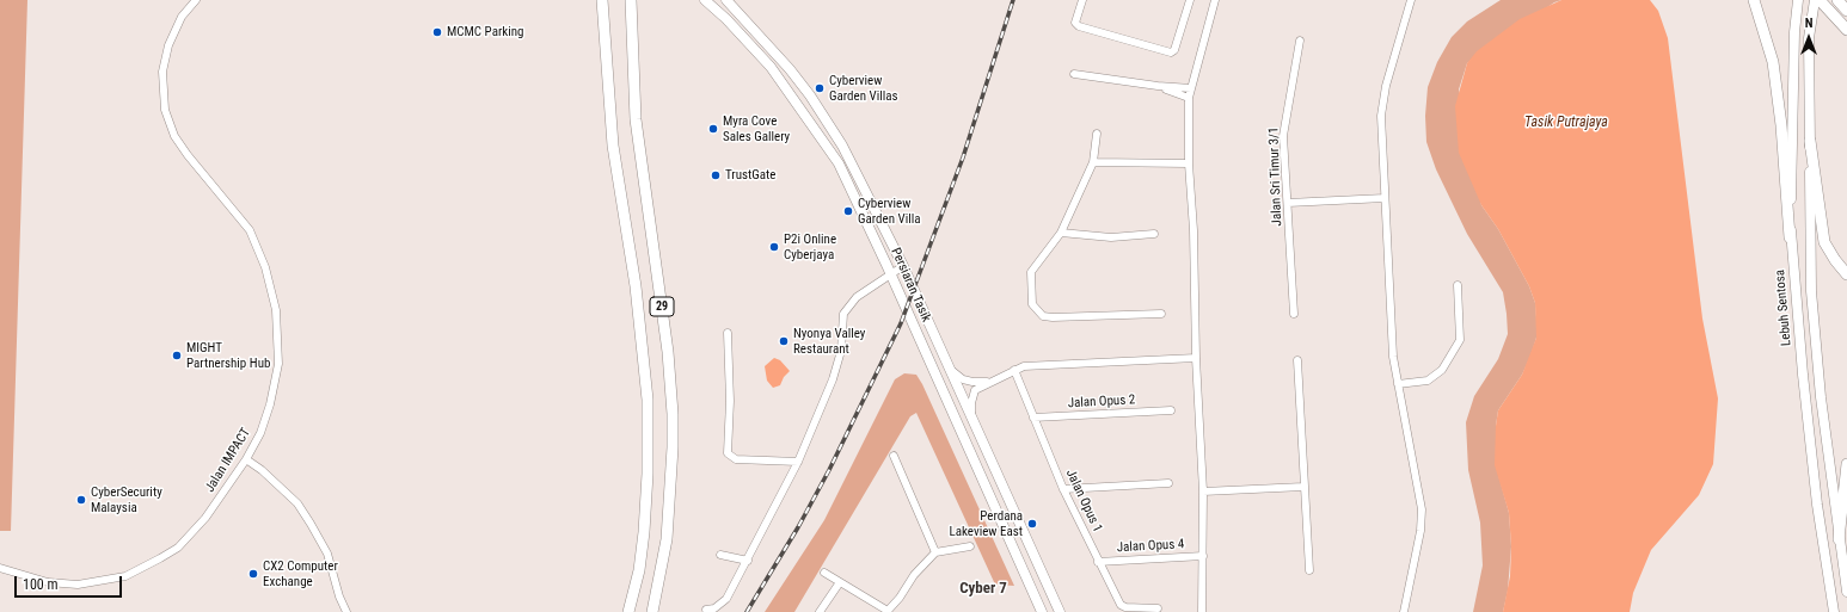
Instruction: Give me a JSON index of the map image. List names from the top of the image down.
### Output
{
  "streets": {
    "highway": ["29"],
    "main road": ["Persiaran Tasik", "Lebuh Sentosa"],
    "street": [
      "Jalan Sri Timur 3/1",
      "Jalan Opus 2",
      "Jalan IMPACT",
      "Jalan Opus 1",
      "Jalan Opus 4"
    ]
  },
  "crossings": [
    ["Jalan Opus 2", "Jalan Opus 1"],
    ["Jalan Opus 1", "Jalan Opus 4"]
  ],
  "districts": ["Cyber 7"],
  "water": ["Tasik Putrajaya"],
  "places": [
    "MCMC Parking",
    "Cyberview Garden Villas",
    "Myra Cove Sales Gallery",
    "TrustGate",
    "Cyberview Garden Villa",
    "P2i Online Cyberjaya",
    "Nyonya Valley Restaurant",
    "MIGHT Partnership Hub",
    "CyberSecurity Malaysia",
    "Perdana Lakeview East",
    "CX2 Computer Exchange"
  ],
  "scale_bar": "100 m",
  "north": "top"
}
